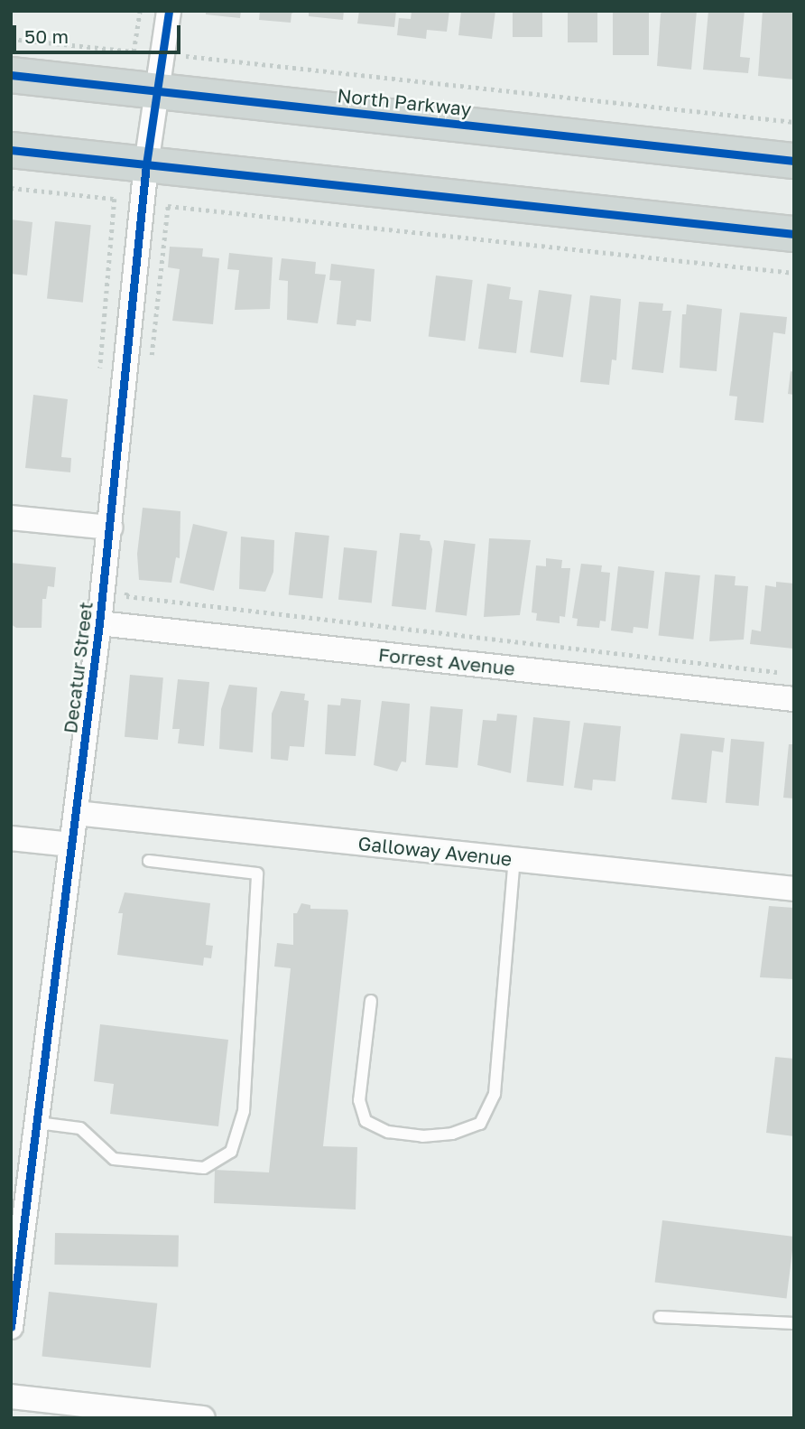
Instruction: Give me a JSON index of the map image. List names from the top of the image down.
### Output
{
  "streets": {
    "main road": ["North Parkway"],
    "street": ["Forrest Avenue", "Decatur Street", "Galloway Avenue"]
  },
  "crossings": [
    ["North Parkway", "Decatur Street"],
    ["Forrest Avenue", "Decatur Street"],
    ["Decatur Street", "Galloway Avenue"]
  ],
  "scale_bar": "50 m"
}
